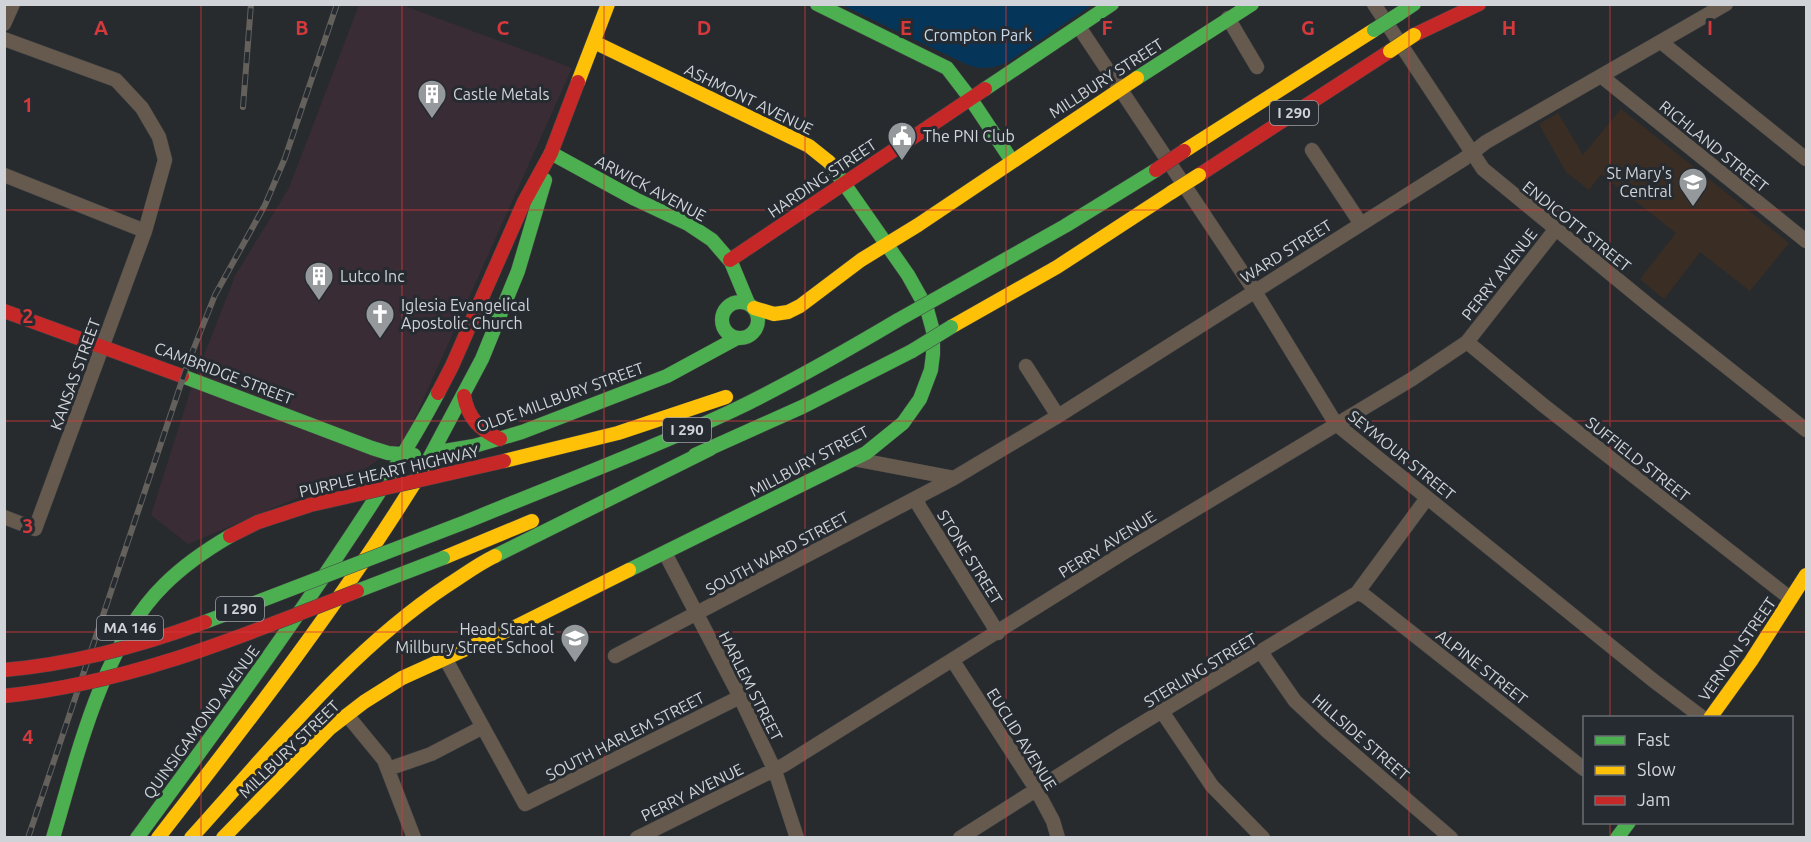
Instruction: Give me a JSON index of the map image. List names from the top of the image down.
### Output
{
  "streets": {
    "main road": [
      "MILLBURY STREET",
      "ASHMONT AVENUE",
      "I 290",
      "HARDING STREET",
      "ARWICK AVENUE",
      "CAMBRIDGE STREET",
      "OLDE MILLBURY STREET",
      "PURPLE HEART HIGHWAY",
      "MA 146",
      "VERNON STREET",
      "QUINSIGAMOND AVENUE"
    ],
    "street": [
      "RICHLAND STREET",
      "ENDICOTT STREET",
      "WARD STREET",
      "PERRY AVENUE",
      "KANSAS STREET",
      "SEYMOUR STREET",
      "SUFFIELD STREET",
      "SOUTH WARD STREET",
      "STONE STREET",
      "ALPINE STREET",
      "STERLING STREET",
      "HARLEM STREET",
      "SOUTH HARLEM STREET",
      "HILLSIDE STREET",
      "EUCLID AVENUE"
    ]
  },
  "crossings": [
    ["MILLBURY STREET", "ASHMONT AVENUE"],
    ["MILLBURY STREET", "SEYMOUR STREET"],
    ["MILLBURY STREET", "HARLEM STREET"],
    ["ASHMONT AVENUE", "HARDING STREET"],
    ["ASHMONT AVENUE", "QUINSIGAMOND AVENUE"],
    ["RICHLAND STREET", "WARD STREET"],
    ["HARDING STREET", "ARWICK AVENUE"],
    ["HARDING STREET", "SEYMOUR STREET"],
    ["ARWICK AVENUE", "OLDE MILLBURY STREET"],
    ["ARWICK AVENUE", "QUINSIGAMOND AVENUE"],
    ["ENDICOTT STREET", "WARD STREET"],
    ["ENDICOTT STREET", "PERRY AVENUE"],
    ["WARD STREET", "SEYMOUR STREET"],
    ["WARD STREET", "SOUTH WARD STREET"],
    ["PERRY AVENUE", "SEYMOUR STREET"],
    ["PERRY AVENUE", "SUFFIELD STREET"],
    ["PERRY AVENUE", "STONE STREET"],
    ["PERRY AVENUE", "HARLEM STREET"],
    ["PERRY AVENUE", "EUCLID AVENUE"],
    ["CAMBRIDGE STREET", "KANSAS STREET"],
    ["CAMBRIDGE STREET", "OLDE MILLBURY STREET"],
    ["CAMBRIDGE STREET", "QUINSIGAMOND AVENUE"],
    ["OLDE MILLBURY STREET", "QUINSIGAMOND AVENUE"],
    ["SEYMOUR STREET", "STERLING STREET"],
    ["SUFFIELD STREET", "VERNON STREET"],
    ["SOUTH WARD STREET", "STONE STREET"],
    ["SOUTH WARD STREET", "HARLEM STREET"],
    ["ALPINE STREET", "STERLING STREET"],
    ["STERLING STREET", "HILLSIDE STREET"],
    ["STERLING STREET", "EUCLID AVENUE"],
    ["HARLEM STREET", "SOUTH HARLEM STREET"]
  ],
  "parks": ["Crompton Park"],
  "places": {
    "building": ["Castle Metals", "Lutco Inc"],
    "public building": ["The PNI Club"],
    "school or university": ["St Mary's Central", "Head Start at Millbury Street School"],
    "church": ["Iglesia Evangelical Apostolic Church"]
  },
  "legend": ["Fast", "Slow", "Jam"],
  "grid": {
    "columns": [
      "A",
      "B",
      "C",
      "D",
      "E",
      "F",
      "G",
      "H",
      "I"
    ],
    "rows": [
      "1",
      "2",
      "3",
      "4"
    ]
  }
}
